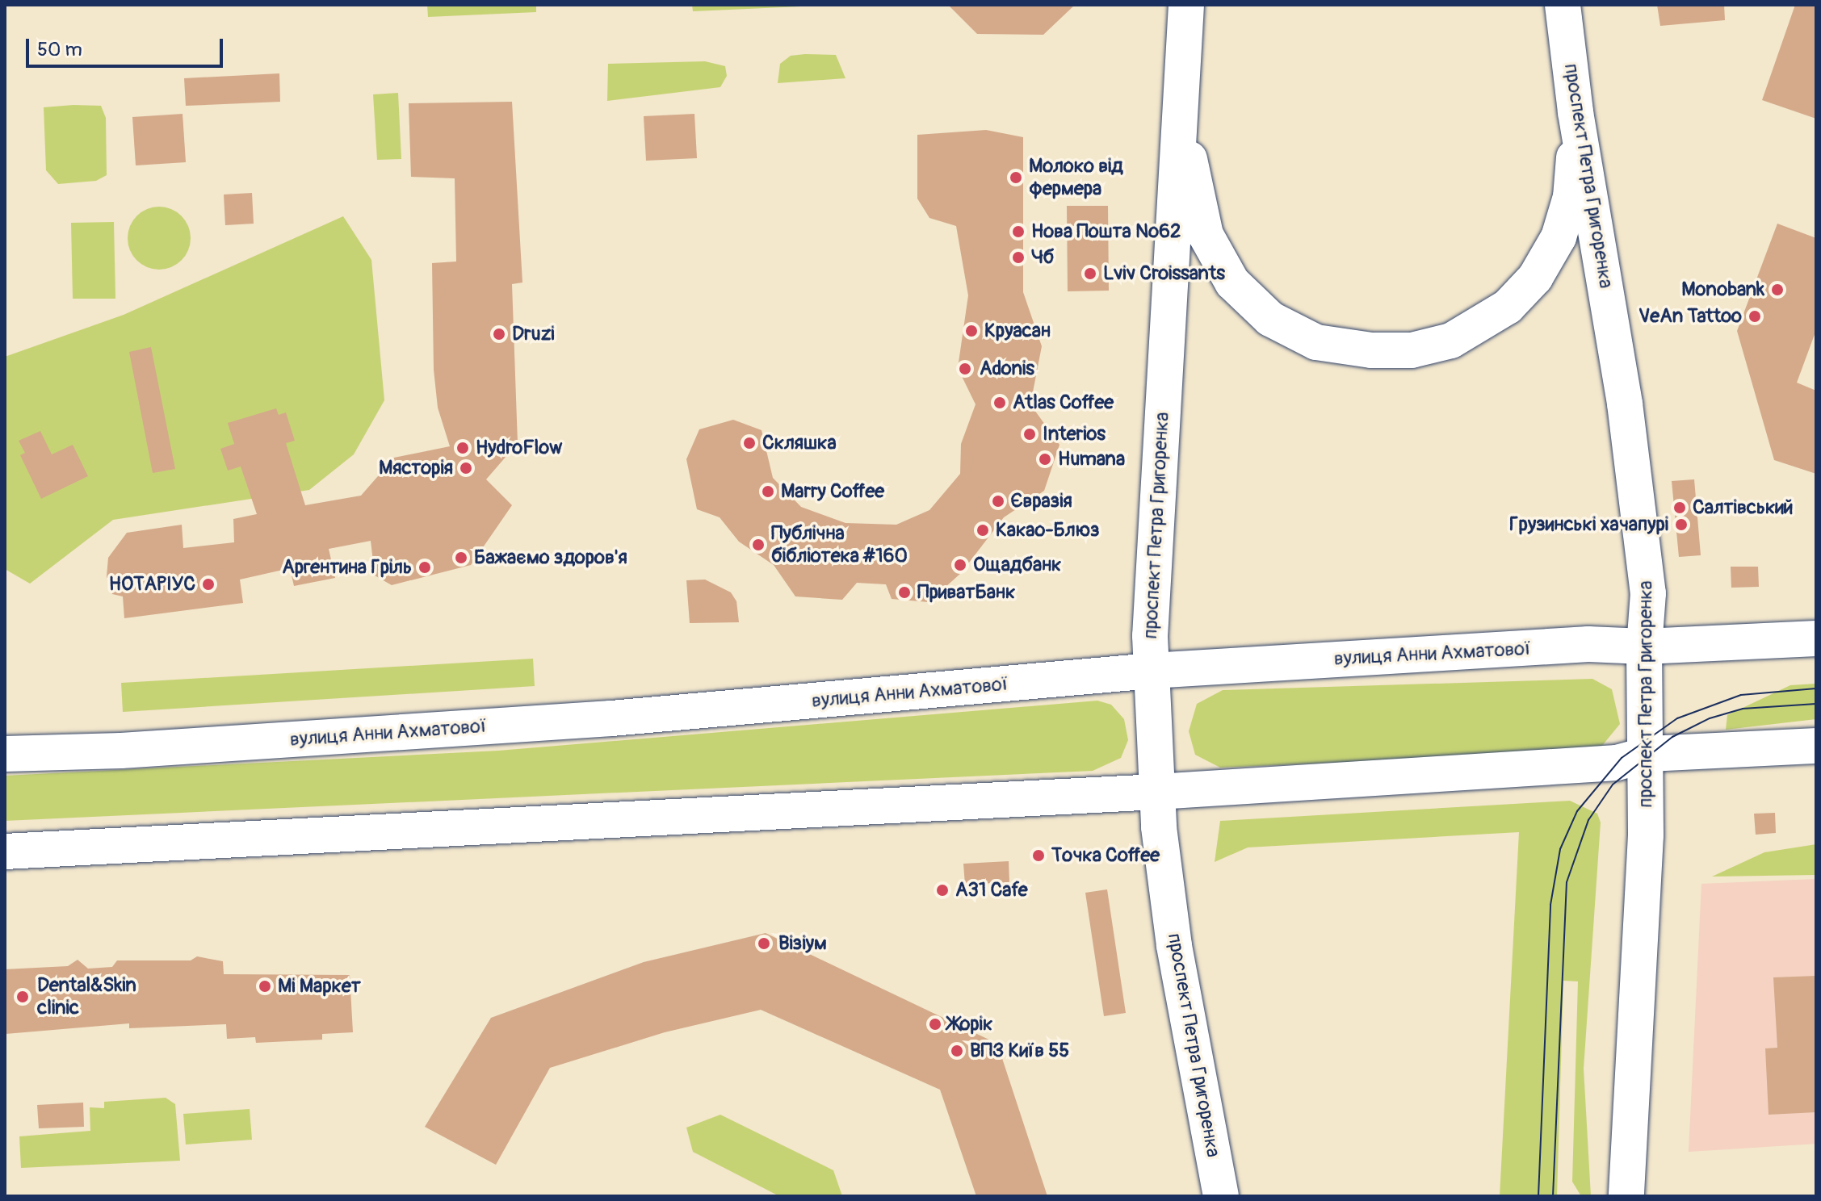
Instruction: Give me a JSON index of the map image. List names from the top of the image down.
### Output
{
  "streets": {
    "main road": ["проспект Петра Григоренка", "вулиця Анни Ахматової"]
  },
  "crossings": [
    ["проспект Петра Григоренка", "вулиця Анни Ахматової"]
  ],
  "places": [
    "Молоко від фермера",
    "Нова Пошта №62",
    "Чб",
    "Lviv Croissants",
    "Monobank",
    "VeAn Tattoo",
    "Круасан",
    "Druzi",
    "Adonis",
    "Atlas Coffee",
    "Interios",
    "Скляшка",
    "HydroFlow",
    "Humana",
    "Мясторія",
    "Marry Coffee",
    "Євразія",
    "Салтівський",
    "Грузинські хачапурі",
    "Какао-Блюз",
    "Публічна бібліотека #160",
    "Бажаємо здоров'я",
    "Ощадбанк",
    "Аргентина Гріль",
    "НОТАРІУС",
    "ПриватБанк",
    "Точка Coffee",
    "A31 Cafe",
    "Візіум",
    "Мі Маркет",
    "Dental&Skin clinic",
    "Жорік",
    "ВПЗ Київ 55"
  ],
  "scale_bar": "50 m"
}
